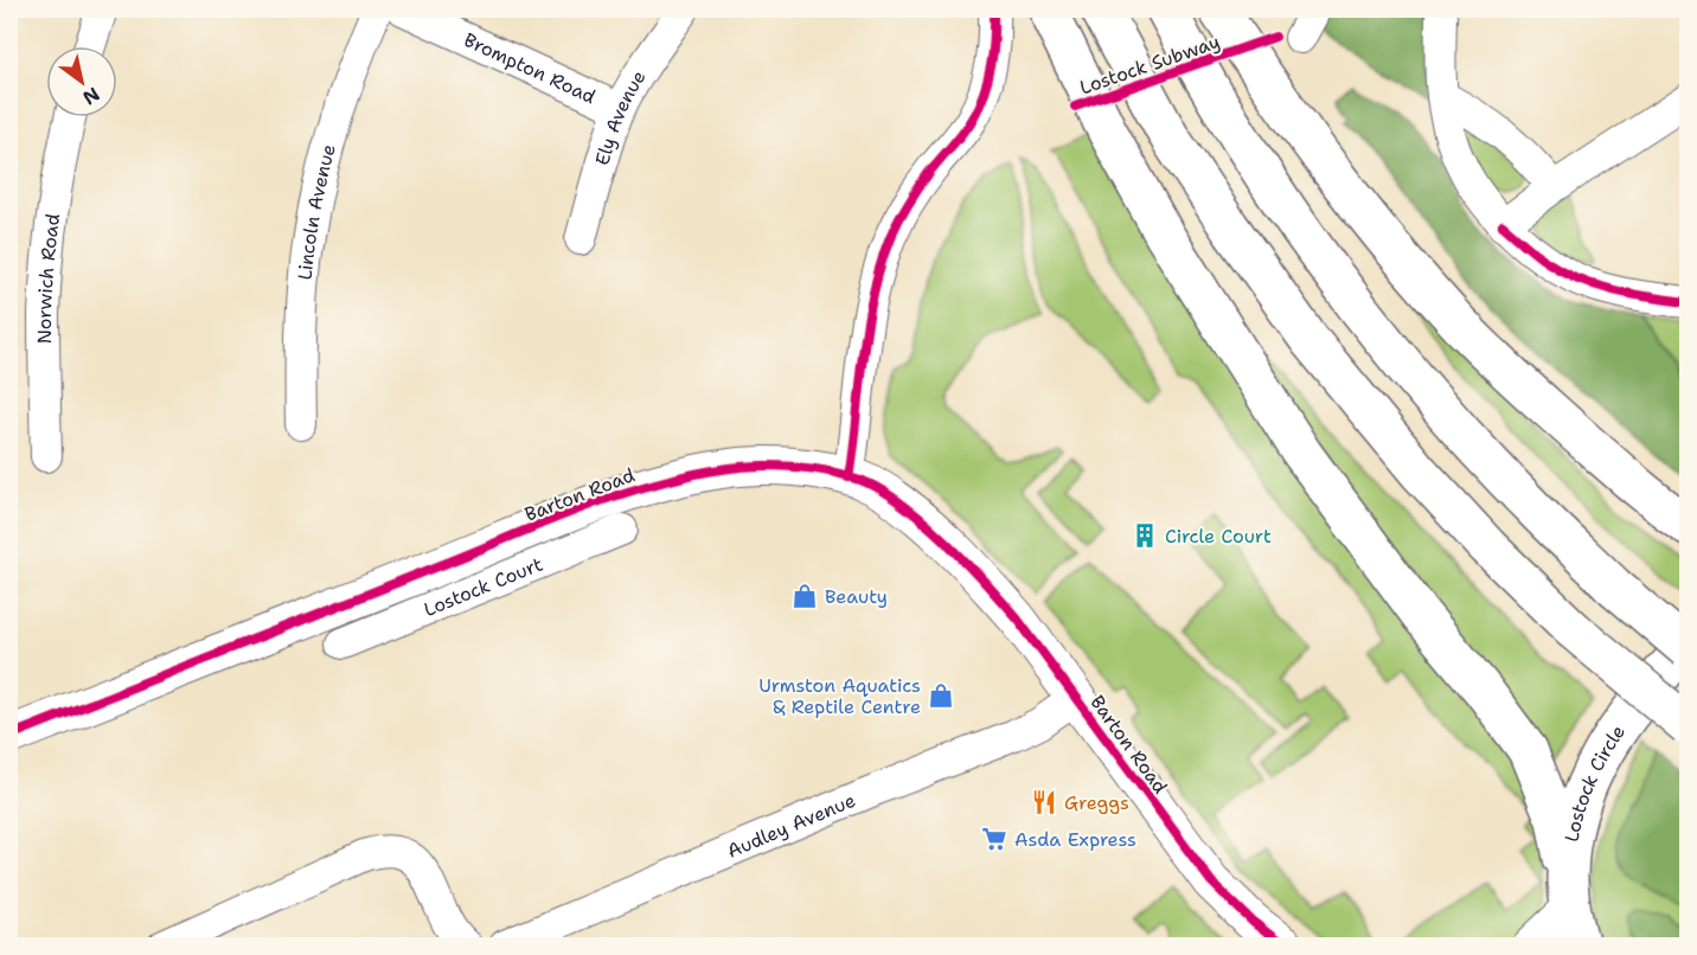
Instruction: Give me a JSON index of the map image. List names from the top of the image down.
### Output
{
  "streets": {
    "highway": ["Lostock Circle"],
    "street": [
      "Brompton Road",
      "Ely Avenue",
      "Lincoln Avenue",
      "Norwich Road",
      "Barton Road",
      "Lostock Court",
      "Audley Avenue"
    ],
    "cycle path": ["Lostock Subway"]
  },
  "crossings": [
    ["Brompton Road", "Ely Avenue"],
    ["Barton Road", "Lostock Court"],
    ["Barton Road", "Audley Avenue"]
  ],
  "places": {
    "building": ["Circle Court"],
    "shop": ["Beauty", "Urmston Aquatics & Reptile Centre"],
    "restaurant": ["Greggs"],
    "supermarket": ["Asda Express"]
  },
  "north": "bottom right"
}
